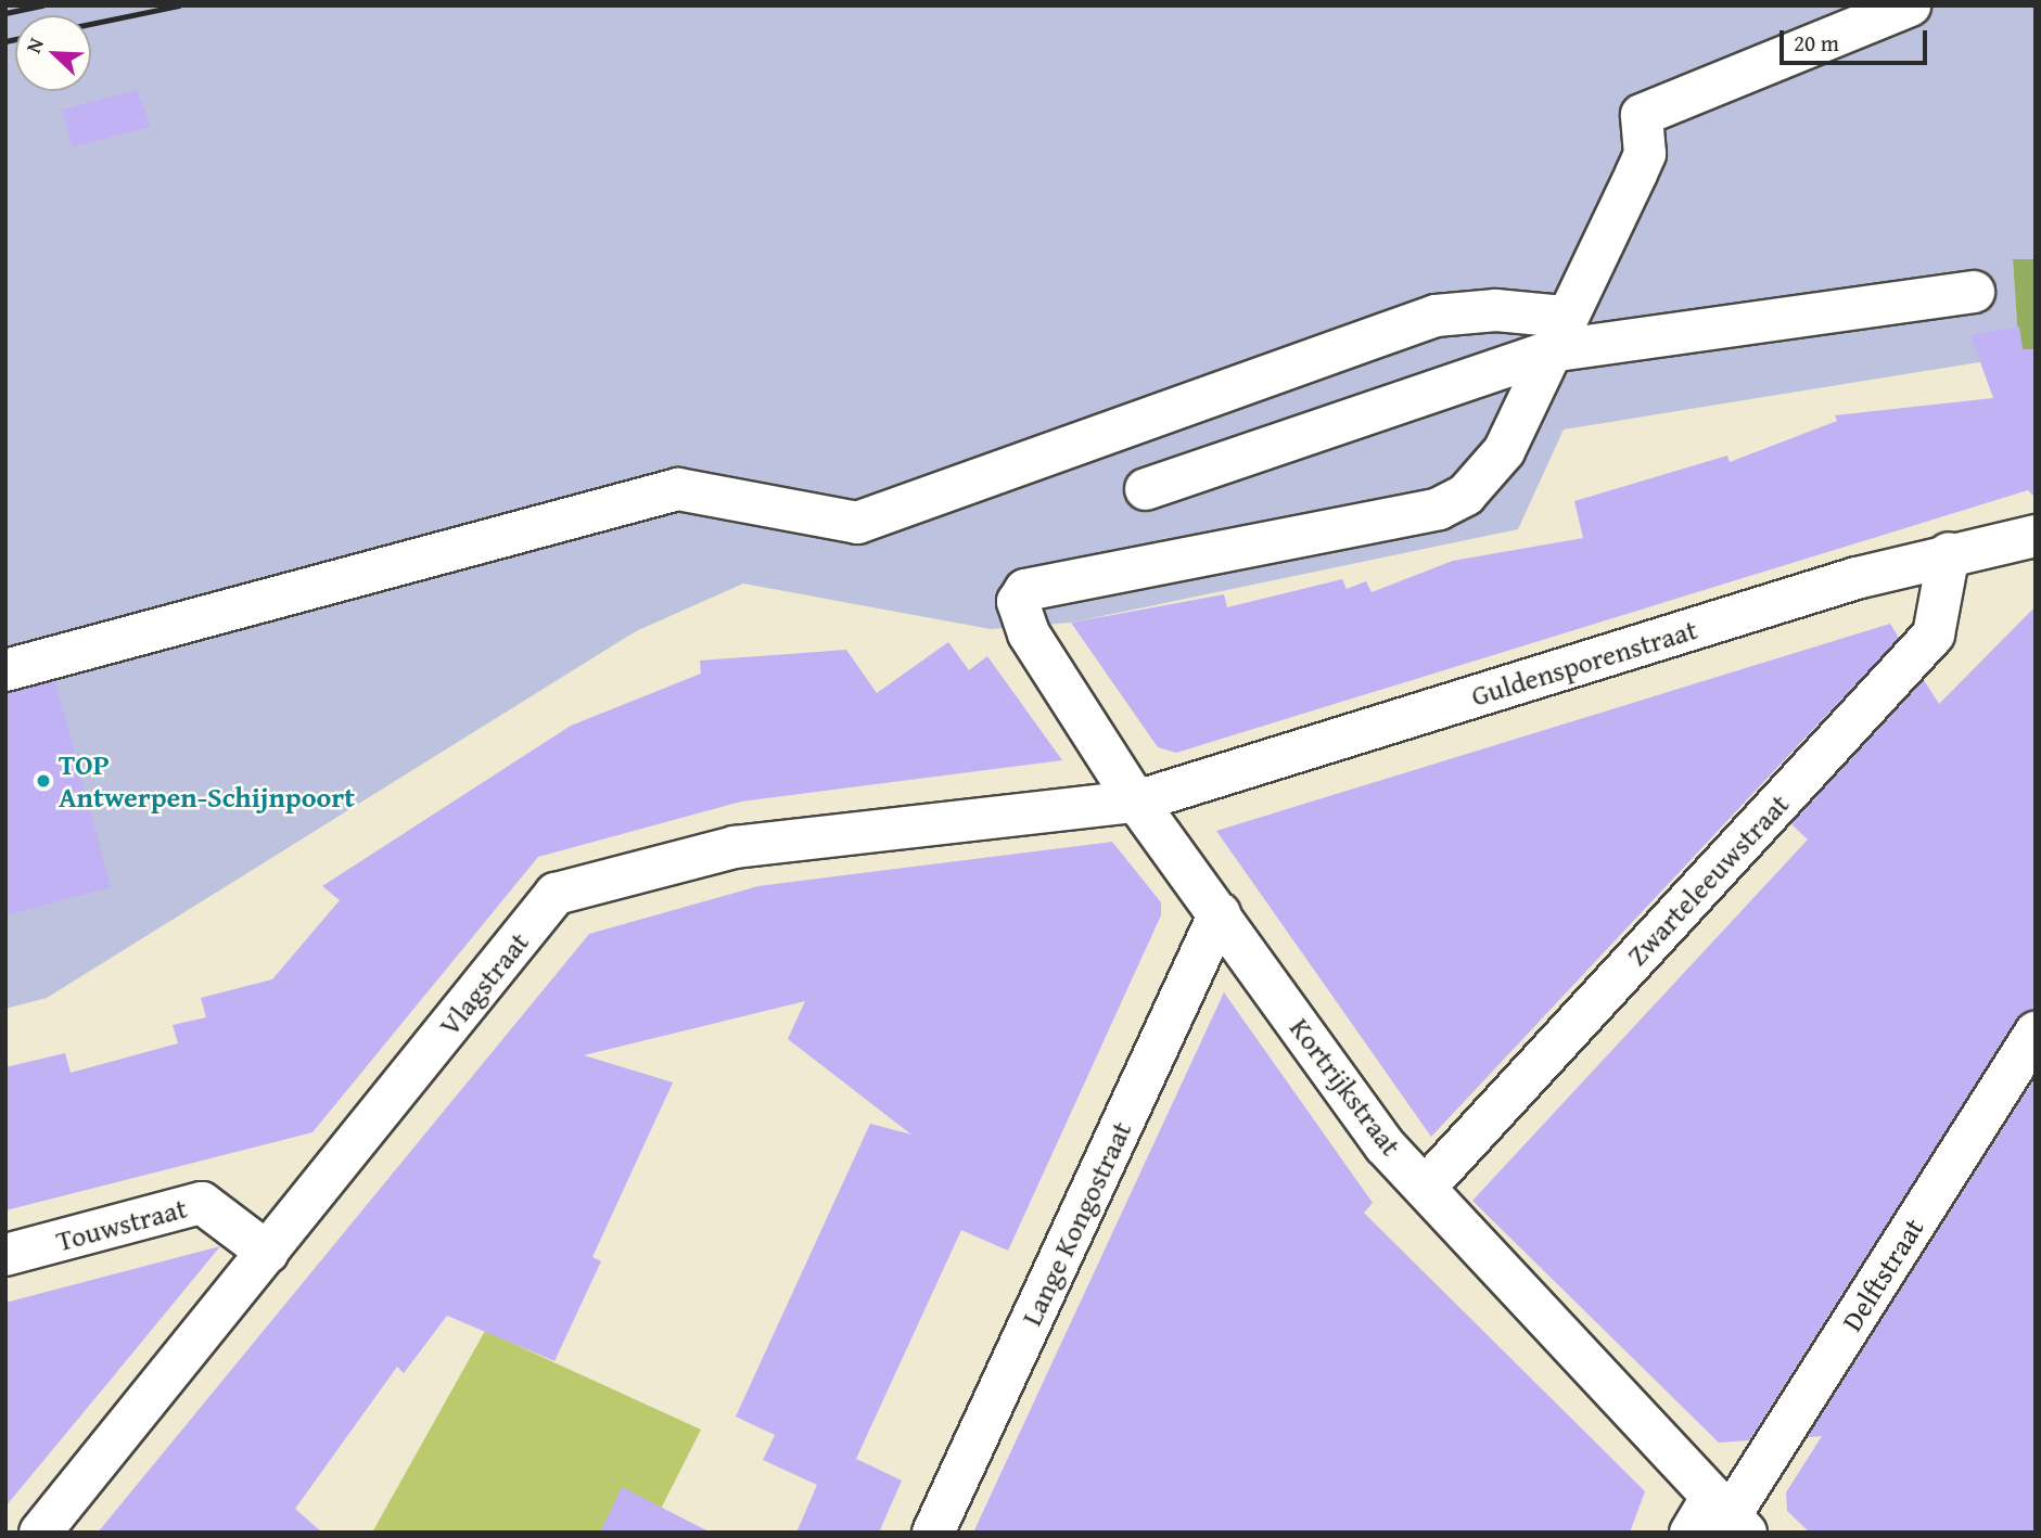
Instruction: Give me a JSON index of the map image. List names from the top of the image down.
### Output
{
  "streets": {
    "street": [
      "Guldensporenstraat",
      "Zwarteleeuwstraat",
      "Vlagstraat",
      "Kortrijkstraat",
      "Lange Kongostraat",
      "Touwstraat",
      "Delftstraat"
    ]
  },
  "crossings": [
    ["Guldensporenstraat", "Zwarteleeuwstraat"],
    ["Guldensporenstraat", "Vlagstraat"],
    ["Guldensporenstraat", "Kortrijkstraat"],
    ["Zwarteleeuwstraat", "Kortrijkstraat"],
    ["Vlagstraat", "Kortrijkstraat"],
    ["Vlagstraat", "Touwstraat"],
    ["Kortrijkstraat", "Lange Kongostraat"],
    ["Kortrijkstraat", "Delftstraat"]
  ],
  "places": ["TOP Antwerpen-Schijnpoort"],
  "scale_bar": "20 m",
  "north": "top left"
}
